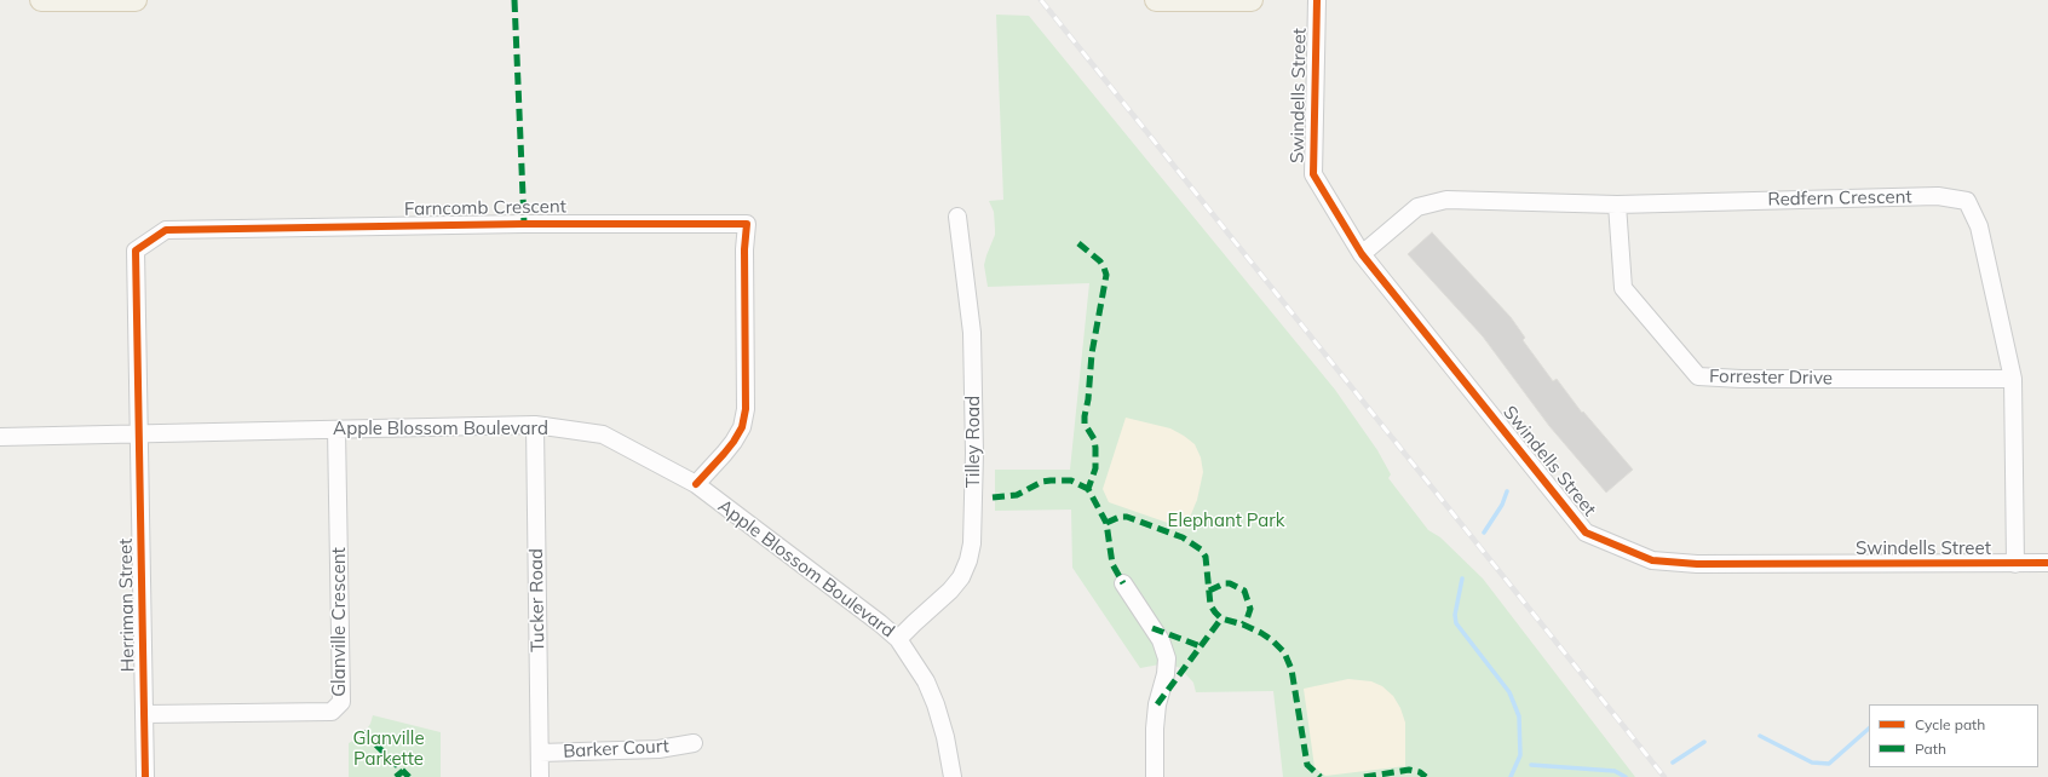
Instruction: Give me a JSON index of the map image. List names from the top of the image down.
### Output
{
  "streets": {
    "street": [
      "Swindells Street",
      "Redfern Crescent",
      "Farncomb Crescent",
      "Forrester Drive",
      "Apple Blossom Boulevard",
      "Tilley Road",
      "Tucker Road",
      "Herriman Street",
      "Glanville Crescent",
      "Barker Court"
    ]
  },
  "crossings": [
    ["Swindells Street", "Redfern Crescent"],
    ["Redfern Crescent", "Forrester Drive"],
    ["Farncomb Crescent", "Apple Blossom Boulevard"],
    ["Farncomb Crescent", "Herriman Street"],
    ["Apple Blossom Boulevard", "Tilley Road"],
    ["Apple Blossom Boulevard", "Tucker Road"],
    ["Apple Blossom Boulevard", "Herriman Street"],
    ["Apple Blossom Boulevard", "Glanville Crescent"],
    ["Tucker Road", "Barker Court"],
    ["Herriman Street", "Glanville Crescent"]
  ],
  "parks": ["Elephant Park", "Glanville Parkette"],
  "legend": ["Cycle path", "Path"]
}
